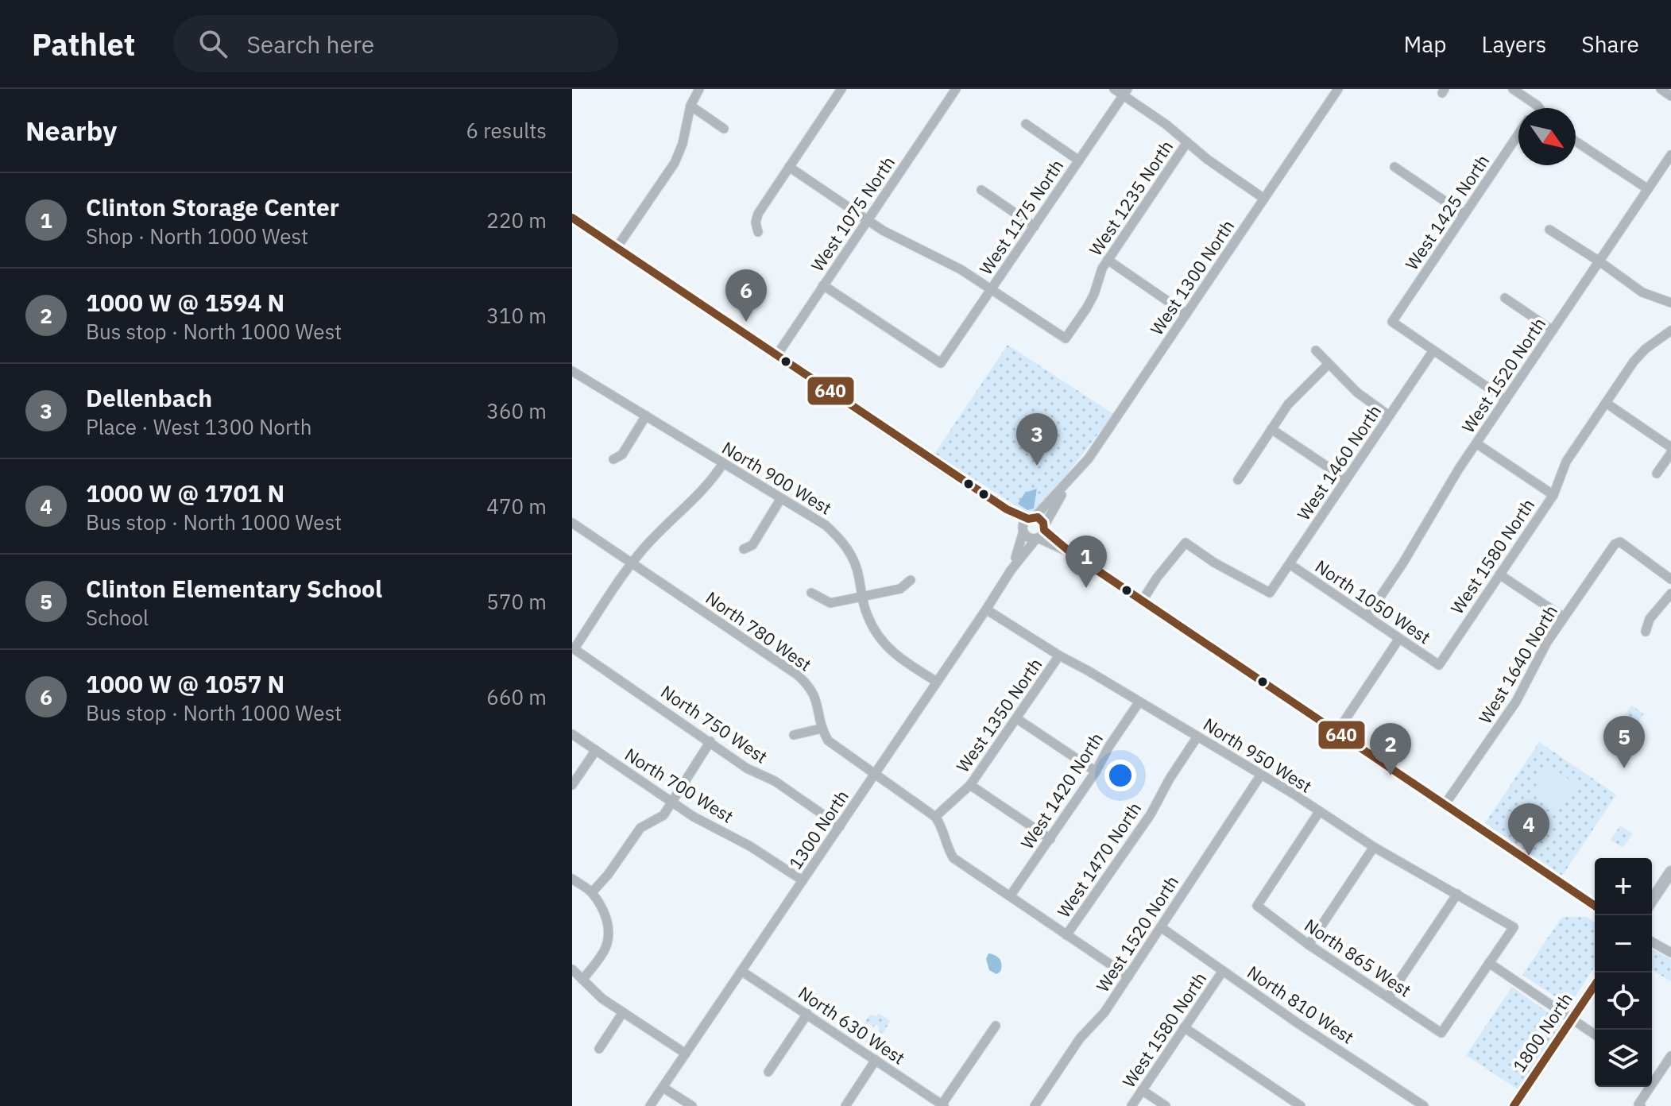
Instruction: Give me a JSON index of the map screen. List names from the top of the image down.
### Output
{
  "streets": {
    "main road": ["1800 North"],
    "street": [
      "West 1235 North",
      "West 1425 North",
      "West 1075 North",
      "West 1175 North",
      "West 1300 North",
      "West 1520 North",
      "West 1460 North",
      "North 900 West",
      "West 1580 North",
      "North 1050 West",
      "North 780 West",
      "West 1640 North",
      "West 1350 North",
      "North 750 West",
      "North 950 West",
      "North 700 West",
      "West 1420 North",
      "1300 North",
      "West 1470 North",
      "North 865 West",
      "North 810 West",
      "North 630 West"
    ]
  },
  "crossings": [
    ["West 1235 North", "West 1175 North"],
    ["West 1425 North", "West 1460 North"],
    ["West 1075 North", "West 1175 North"],
    ["West 1300 North", "1300 North"],
    ["West 1520 North", "North 1050 West"],
    ["West 1520 North", "North 950 West"],
    ["West 1520 North", "North 810 West"],
    ["West 1460 North", "North 1050 West"],
    ["North 900 West", "1300 North"],
    ["West 1580 North", "North 1050 West"],
    ["West 1580 North", "North 810 West"],
    ["West 1350 North", "North 950 West"],
    ["North 750 West", "1300 North"],
    ["North 950 West", "West 1420 North"],
    ["North 950 West", "1300 North"],
    ["North 950 West", "West 1470 North"],
    ["North 950 West", "North 865 West"],
    ["North 700 West", "1300 North"],
    ["1300 North", "North 630 West"]
  ],
  "lines": ["transit line 640"],
  "north": "bottom right",
  "page": {
    "header": "Pathlet",
    "search": "Search here",
    "nav": ["Map", "Layers", "Share"],
    "heading": ["Nearby", "6 results"],
    "list": [
      {
        "mark": "1",
        "name": "Clinton Storage Center",
        "note": "Shop · North 1000 West",
        "value": "220 m"
      },
      {
        "mark": "2",
        "name": "1000 W @ 1594 N",
        "note": "Bus stop · North 1000 West",
        "value": "310 m"
      },
      {
        "mark": "3",
        "name": "Dellenbach",
        "note": "Place · West 1300 North",
        "value": "360 m"
      },
      {
        "mark": "4",
        "name": "1000 W @ 1701 N",
        "note": "Bus stop · North 1000 West",
        "value": "470 m"
      },
      {
        "mark": "5",
        "name": "Clinton Elementary School",
        "note": "School",
        "value": "570 m"
      },
      {
        "mark": "6",
        "name": "1000 W @ 1057 N",
        "note": "Bus stop · North 1000 West",
        "value": "660 m"
      }
    ],
    "pins": [
      "6",
      "3",
      "1",
      "5",
      "2",
      "4"
    ],
    "map_buttons": ["+", "−"]
  }
}
